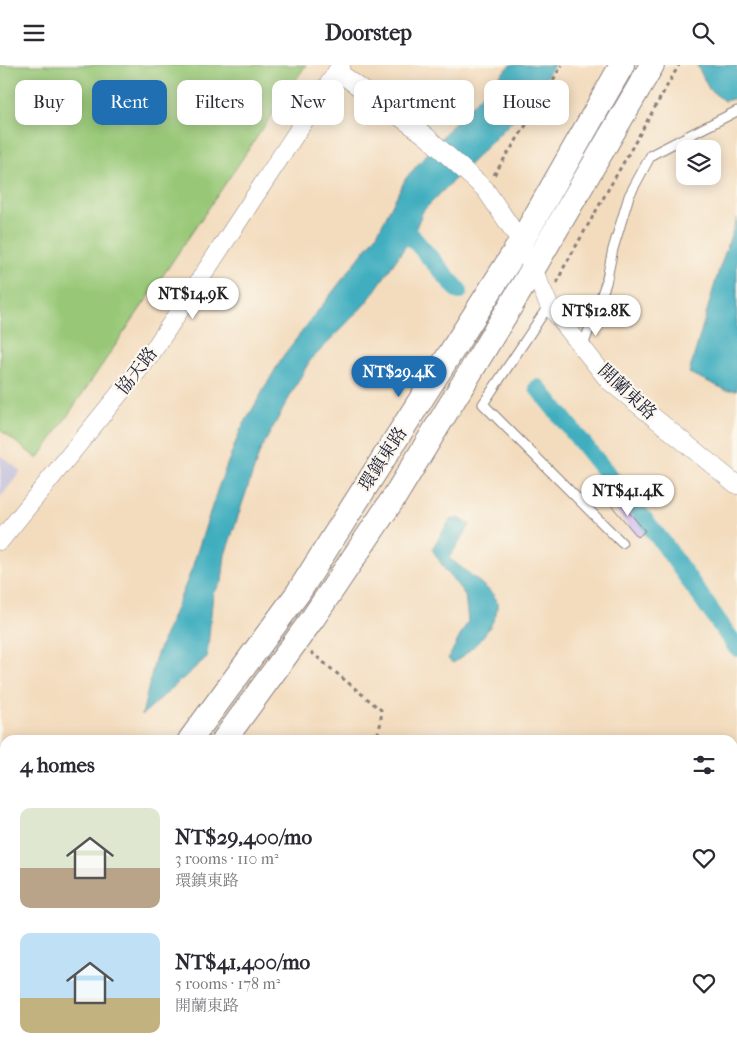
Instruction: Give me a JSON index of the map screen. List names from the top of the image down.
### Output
{
  "streets": {
    "street": ["協天路", "開蘭東路", "環鎮東路"]
  },
  "crossings": [
    ["協天路", "開蘭東路"],
    ["開蘭東路", "環鎮東路"]
  ],
  "page": {
    "header": "Doorstep",
    "chip": [
      "Buy",
      "Rent",
      "Filters",
      "New",
      "Apartment",
      "House"
    ],
    "price": [
      "NT$14.9K",
      "NT$12.8K",
      "NT$29.4K",
      "NT$41.4K"
    ],
    "heading": "4 homes",
    "list": [
      {
        "name": "NT$29,400/mo",
        "note": "3 rooms · 110 m² · 環鎮東路"
      },
      {
        "name": "NT$41,400/mo",
        "note": "5 rooms · 178 m² · 開蘭東路"
      }
    ]
  }
}
